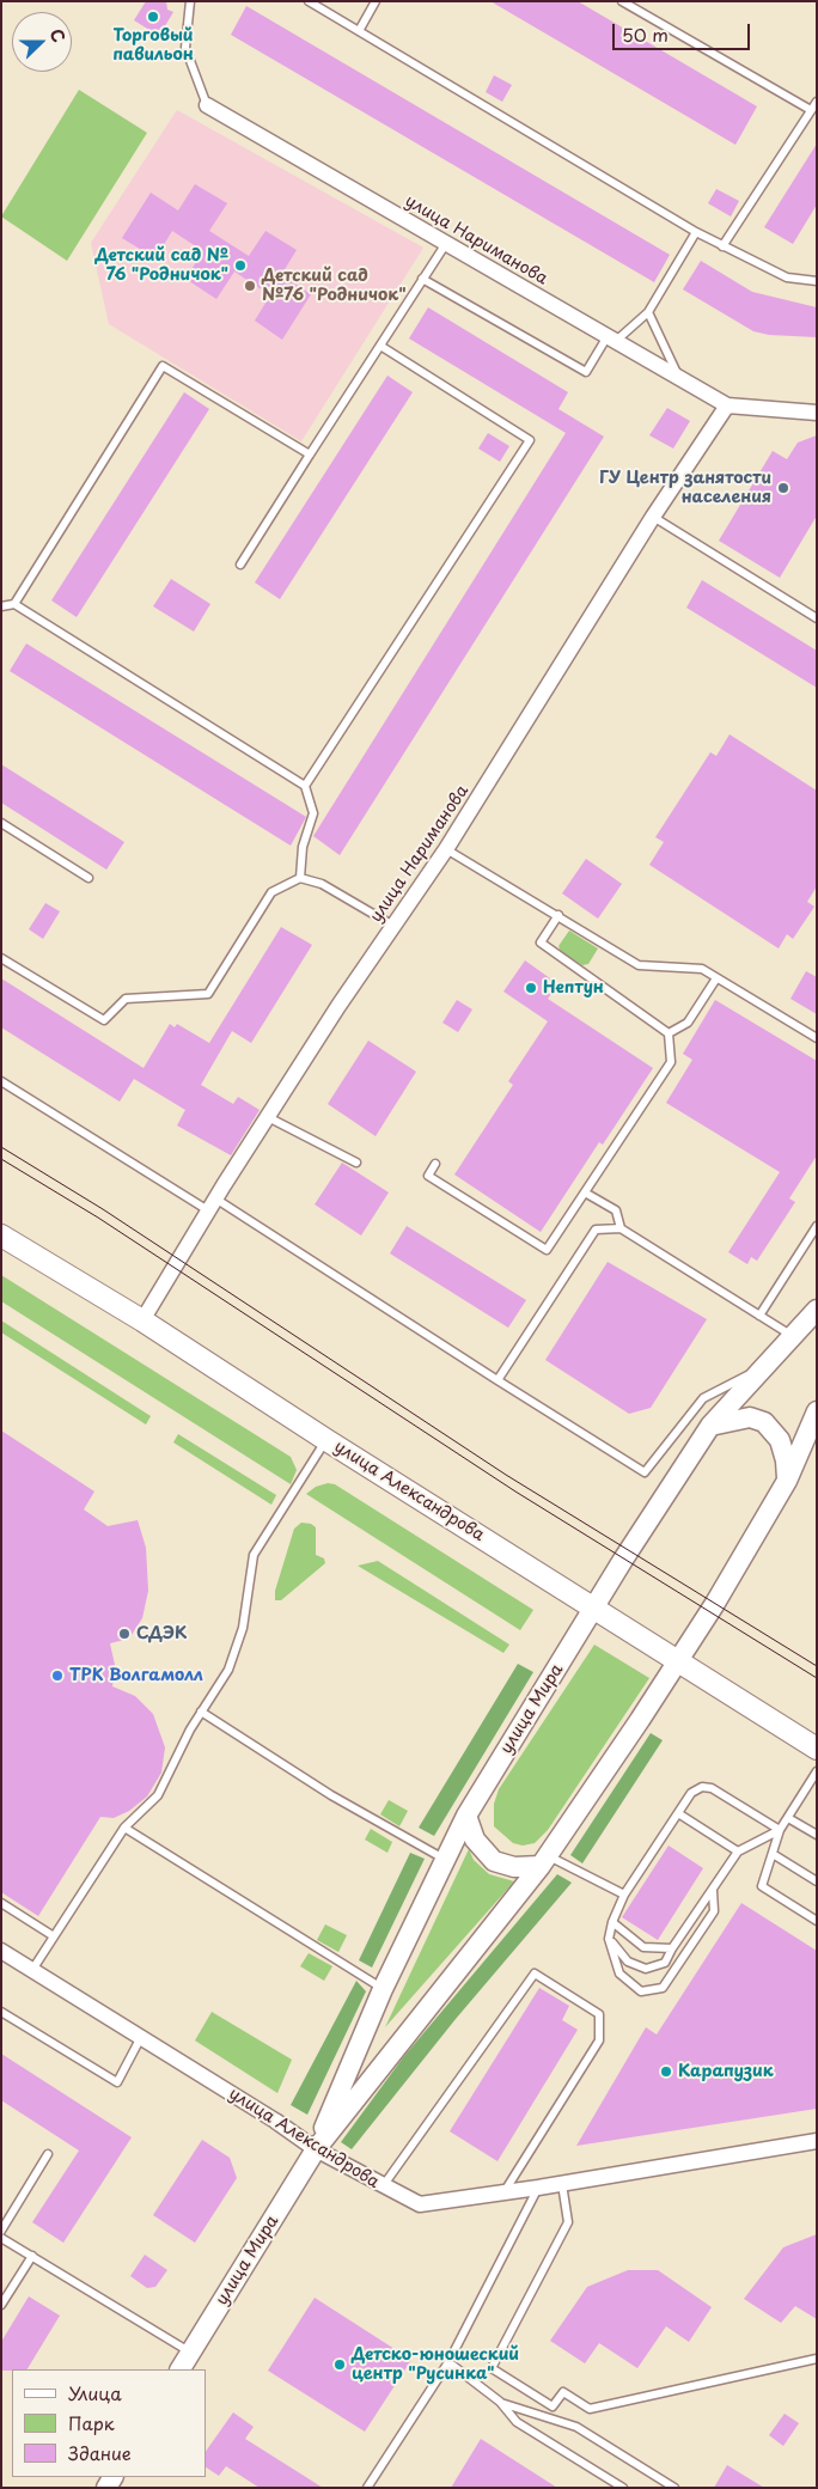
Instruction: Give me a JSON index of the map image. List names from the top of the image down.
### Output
{
  "streets": {
    "main road": ["улица Александрова"],
    "street": ["улица Нариманова", "улица Мира"]
  },
  "crossings": [
    ["улица Нариманова", "улица Александрова"],
    ["улица Александрова", "улица Мира"]
  ],
  "places": [
    "Торговый павильон",
    "Детский сад № 76 \"Родничок\"",
    "Детский сад №76 \"Родничок\"",
    "ГУ Центр занятости населения",
    "Нептун",
    "СДЭК",
    "ТРК Волгамолл",
    "Карапузик",
    "Детско-юношеский центр \"Русинка\""
  ],
  "legend": ["Улица", "Парк", "Здание"],
  "scale_bar": "50 m",
  "north": "right"
}
